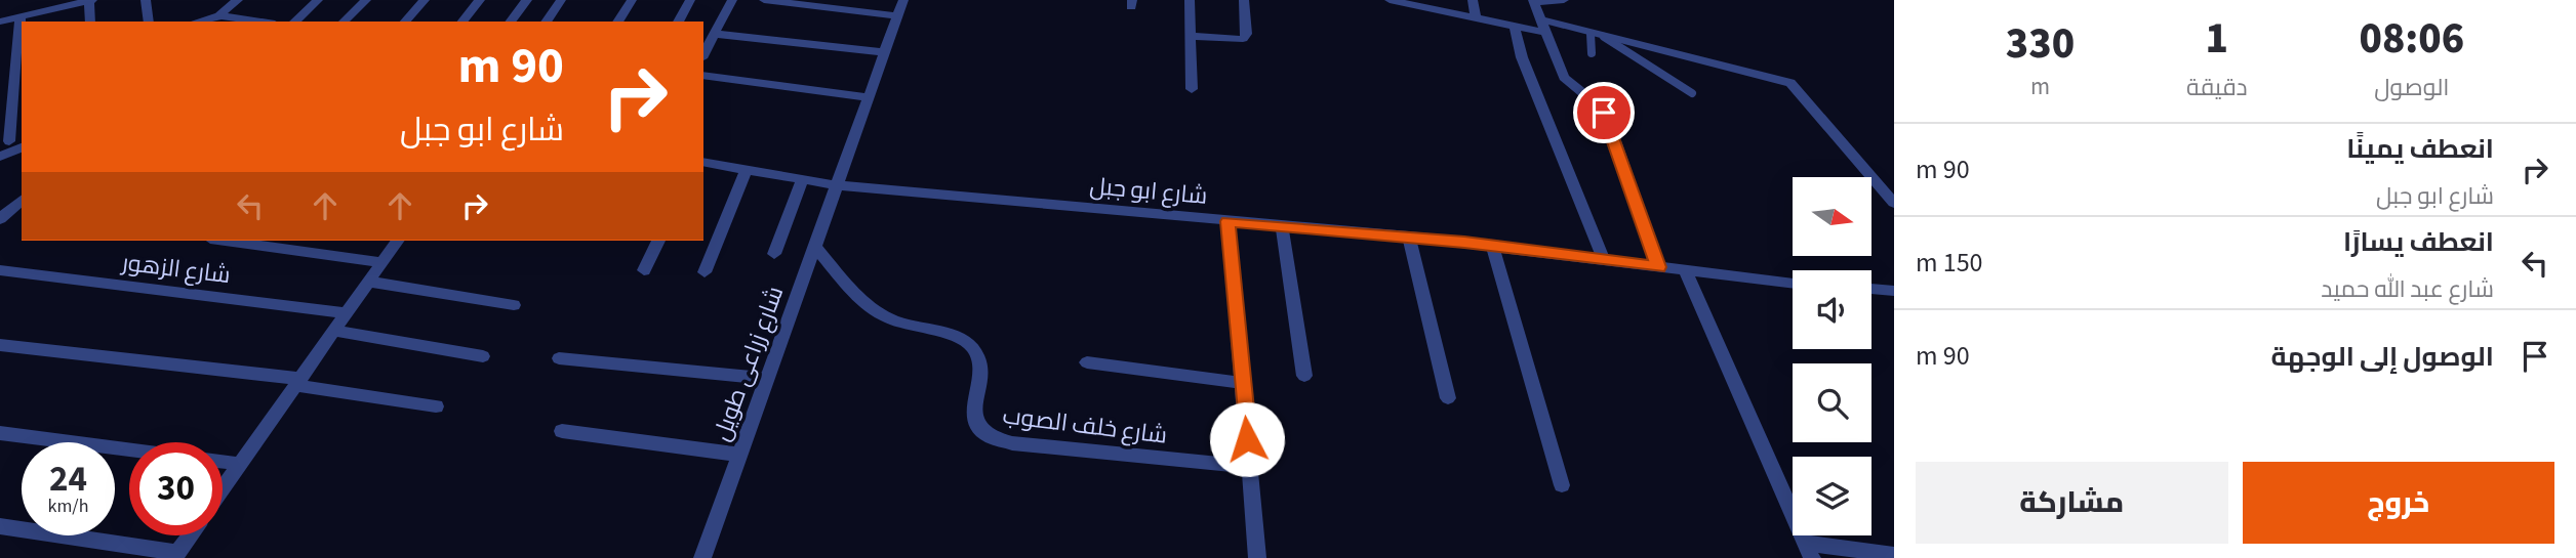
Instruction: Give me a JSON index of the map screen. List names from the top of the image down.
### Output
{
  "streets": {
    "street": [
      "شارع ابو جبل",
      "شارع الزهور",
      "شارع زراعى طويل",
      "شارع خلف الصوب"
    ]
  },
  "crossings": [
    ["شارع ابو جبل", "شارع زراعى طويل"],
    ["شارع زراعى طويل", "شارع خلف الصوب"]
  ],
  "north": "right",
  "page": {
    "eta": [
      "08:06",
      "الوصول",
      "1",
      "دقيقة",
      "330",
      "m"
    ],
    "turn": ["90 m", "شارع ابو جبل"],
    "list": [
      {
        "name": "انعطف يمينًا",
        "note": "شارع ابو جبل",
        "value": "90 m"
      },
      {
        "name": "انعطف يسارًا",
        "note": "شارع عبد الله حميد",
        "value": "150 m"
      },
      {
        "name": "الوصول إلى الوجهة",
        "value": "90 m"
      }
    ],
    "speed": "24 km/h",
    "limit": "30",
    "buttons": ["خروج", "مشاركة"]
  }
}
